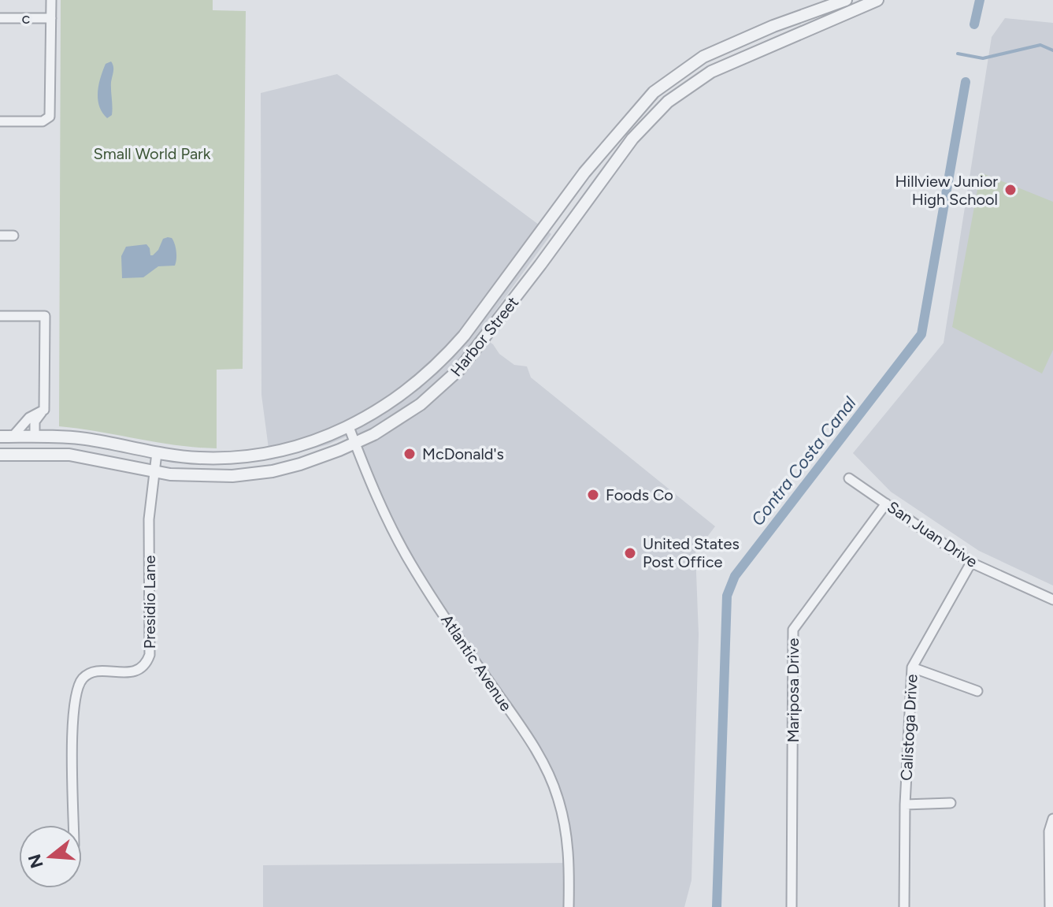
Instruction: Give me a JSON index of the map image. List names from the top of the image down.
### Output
{
  "streets": {
    "street": [
      "c",
      "Harbor Street",
      "San Juan Drive",
      "Presidio Lane",
      "Atlantic Avenue",
      "Mariposa Drive",
      "Calistoga Drive"
    ]
  },
  "crossings": [
    ["Harbor Street", "Presidio Lane"],
    ["Harbor Street", "Atlantic Avenue"],
    ["San Juan Drive", "Mariposa Drive"],
    ["San Juan Drive", "Calistoga Drive"]
  ],
  "water": ["Contra Costa Canal"],
  "parks": ["Small World Park"],
  "places": [
    "Hillview Junior High School",
    "McDonald's",
    "Foods Co",
    "United States Post Office"
  ],
  "north": "left"
}
